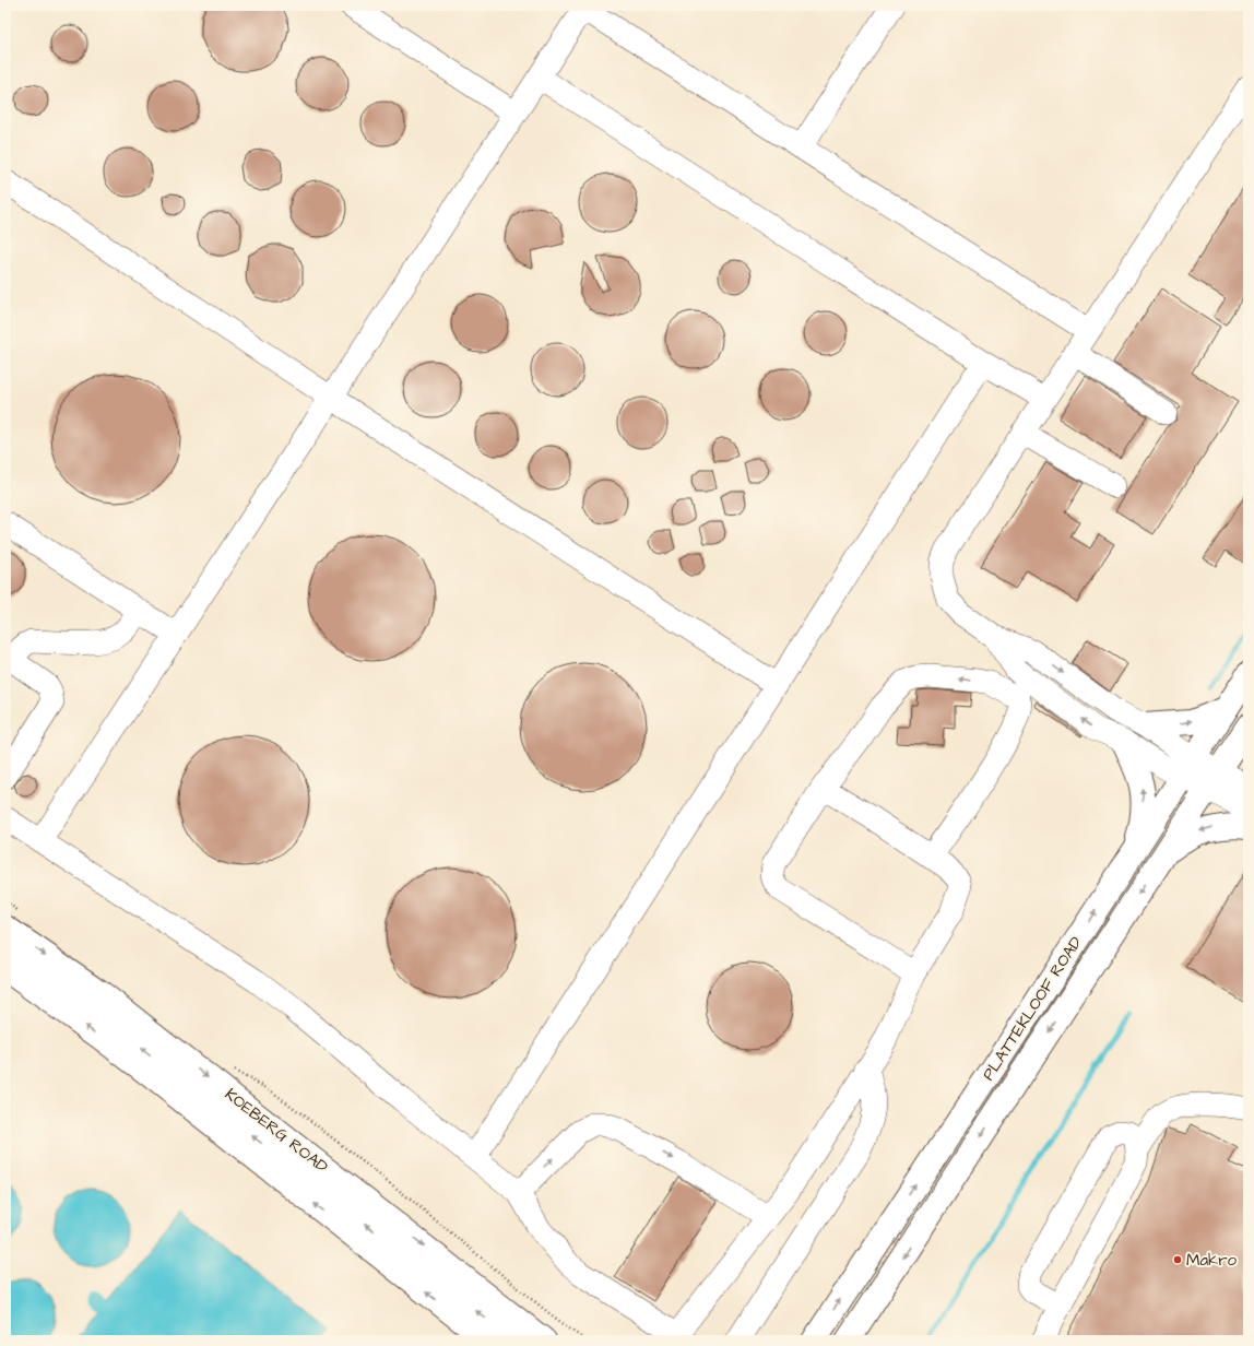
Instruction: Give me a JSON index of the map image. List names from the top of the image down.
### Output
{
  "streets": {
    "main road": ["PLATTEKLOOF ROAD", "KOEBERG ROAD"]
  },
  "places": ["Makro"]
}
